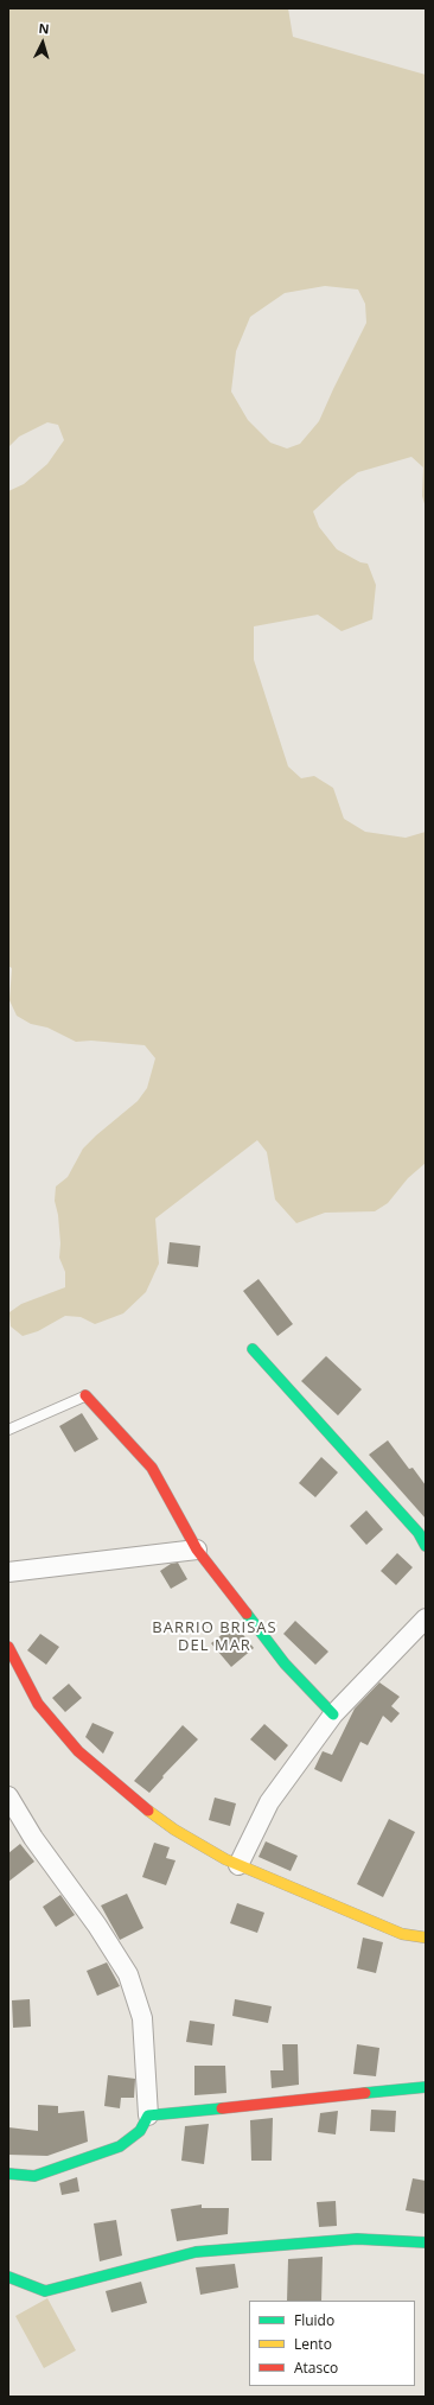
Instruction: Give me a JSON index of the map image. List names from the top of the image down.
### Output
{
  "districts": ["BARRIO BRISAS DEL MAR"],
  "legend": ["Fluido", "Lento", "Atasco"],
  "north": "top"
}
